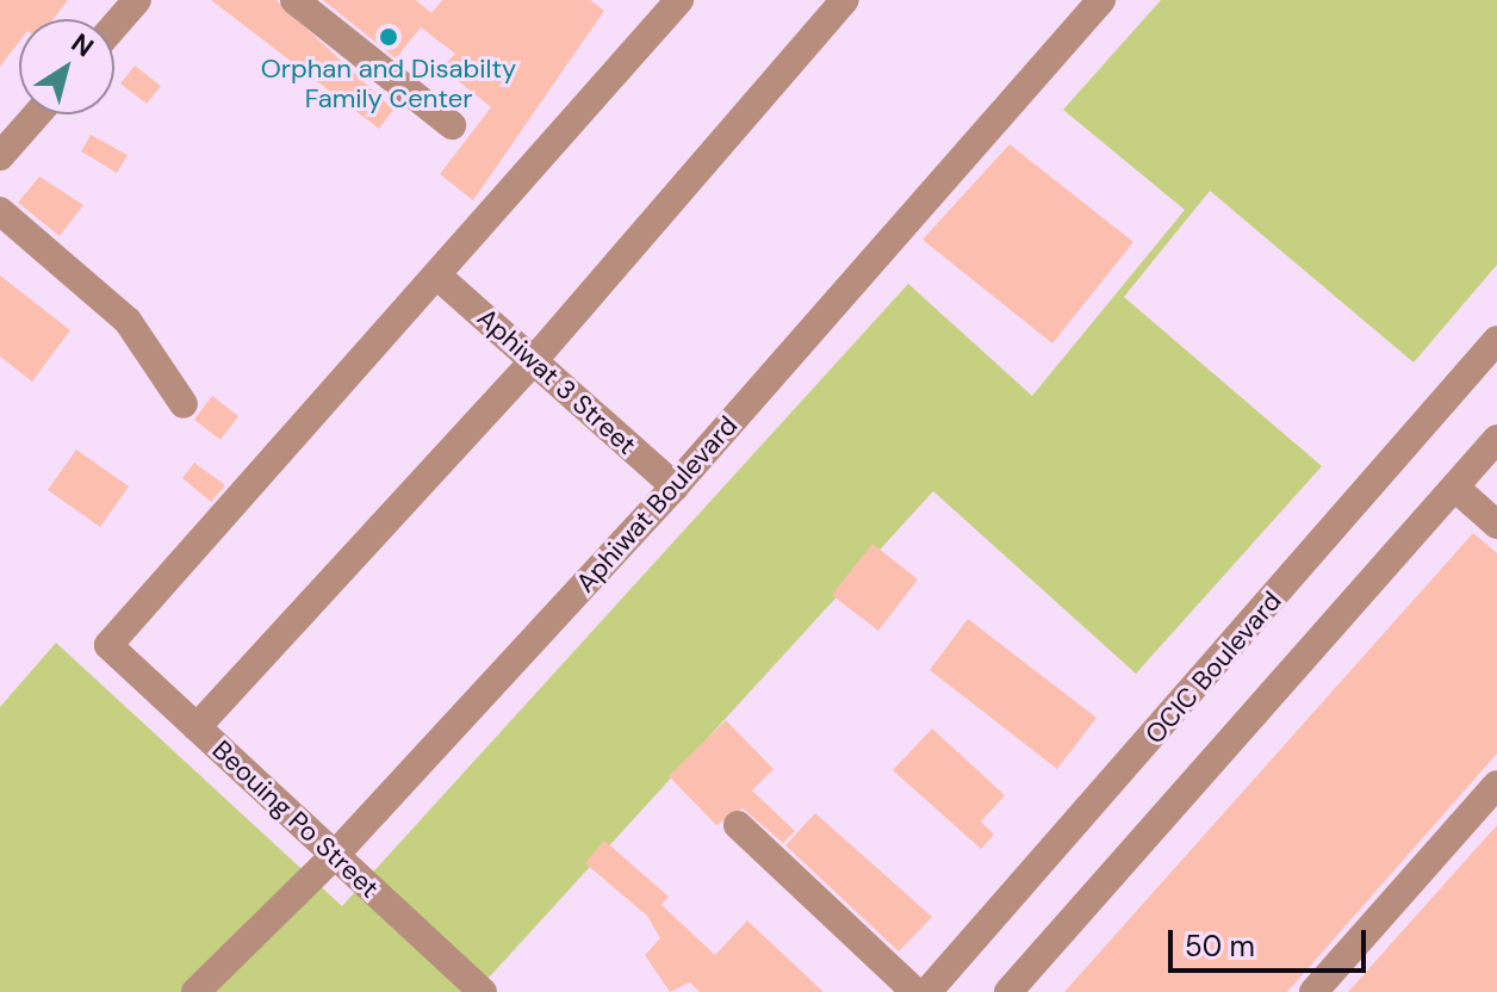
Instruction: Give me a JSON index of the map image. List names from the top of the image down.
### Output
{
  "streets": {
    "street": [
      "Aphiwat 3 Street",
      "Aphiwat Boulevard",
      "OCIC Boulevard",
      "Beouing Po Street"
    ]
  },
  "crossings": [
    ["Aphiwat 3 Street", "Aphiwat Boulevard"],
    ["Aphiwat 3 Street", "Beouing Po Street"],
    ["Aphiwat Boulevard", "Beouing Po Street"]
  ],
  "places": ["Orphan and Disabilty Family Center"],
  "scale_bar": "50 m",
  "north": "top right"
}
